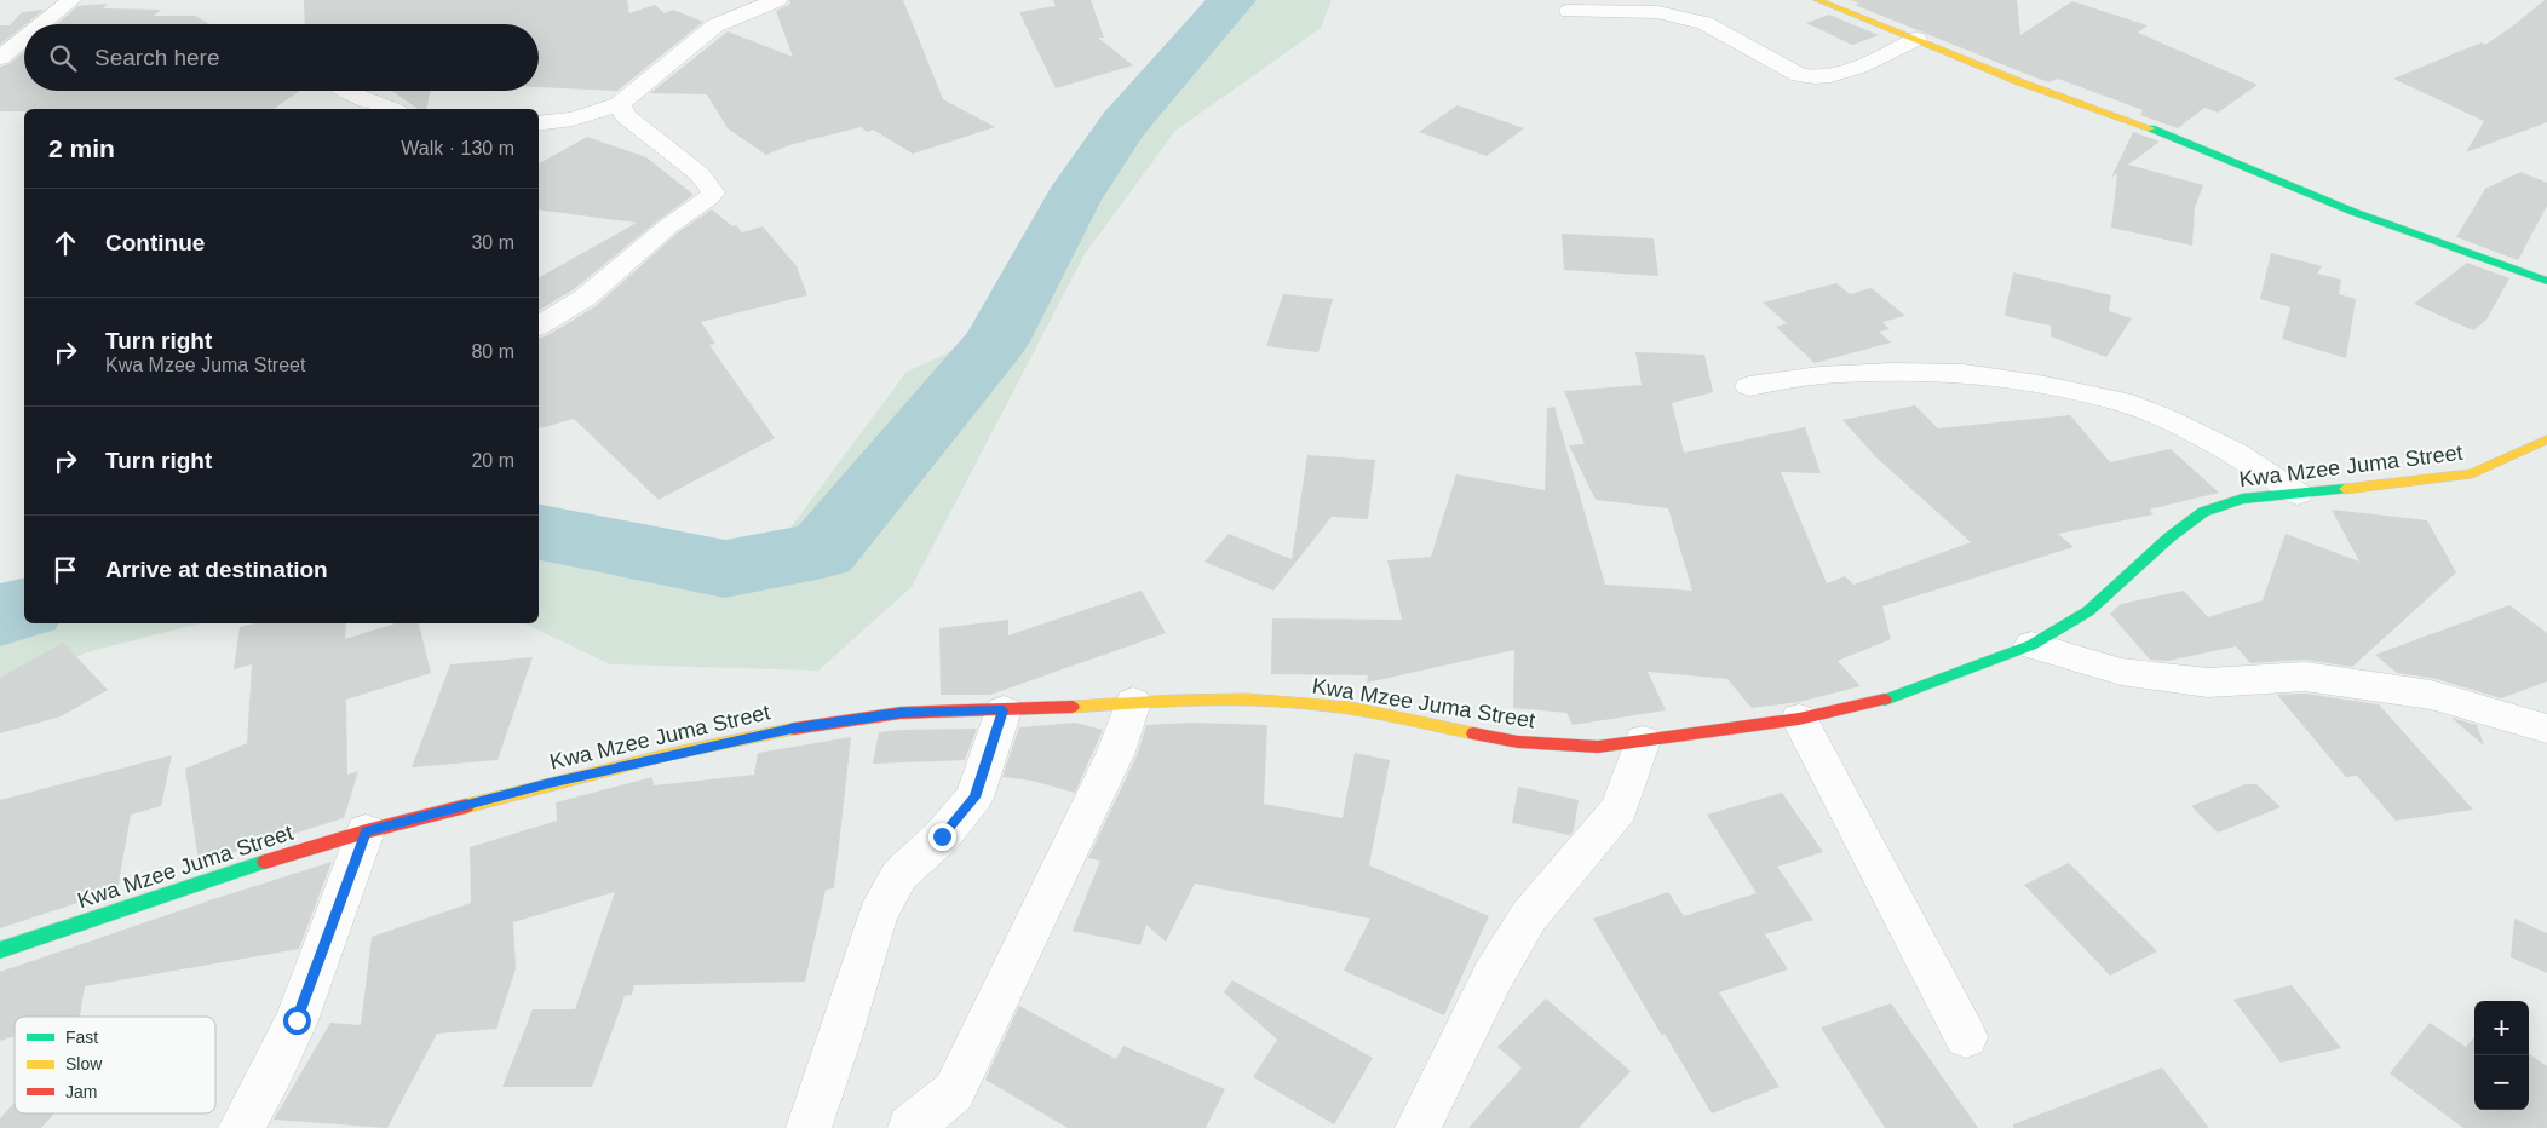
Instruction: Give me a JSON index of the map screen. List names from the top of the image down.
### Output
{
  "streets": {
    "street": ["Kwa Mzee Juma Street"]
  },
  "legend": ["Fast", "Slow", "Jam"],
  "page": {
    "search": "Search here",
    "heading": ["2 min", "Walk · 130 m"],
    "list": [
      ["Continue", "30 m"],
      ["Turn right", "Kwa Mzee Juma Street", "80 m"],
      ["Turn right", "20 m"],
      "Arrive at destination"
    ],
    "map_buttons": ["+", "−"]
  }
}
